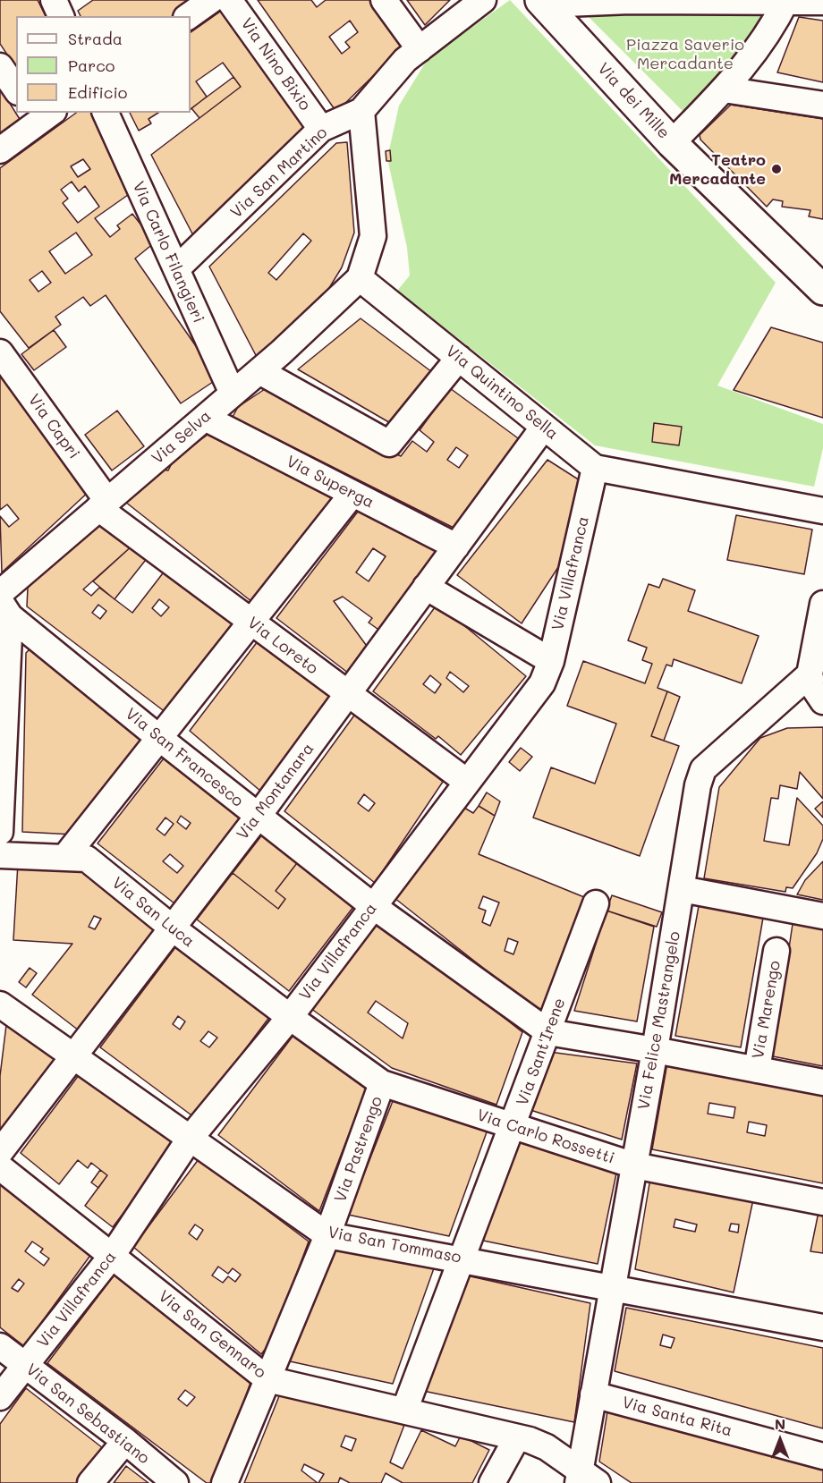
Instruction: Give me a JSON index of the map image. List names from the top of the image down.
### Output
{
  "streets": {
    "street": [
      "Via Nino Bixio",
      "Via dei Mille",
      "Via San Martino",
      "Via Carlo Filangieri",
      "Via Quintino Sella",
      "Via Capri",
      "Via Selva",
      "Via Superga",
      "Via Villafranca",
      "Via Loreto",
      "Via San Francesco",
      "Via Montanara",
      "Via San Luca",
      "Via Marengo",
      "Via Felice Mastrangelo",
      "Via Sant'Irene",
      "Via Carlo Rossetti",
      "Via Pastrengo",
      "Via San Tommaso",
      "Via San Gennaro",
      "Via San Sebastiano",
      "Via Santa Rita"
    ]
  },
  "crossings": [
    ["Via Nino Bixio", "Via San Martino"],
    ["Via San Martino", "Via Carlo Filangieri"],
    ["Via Carlo Filangieri", "Via Selva"],
    ["Via Quintino Sella", "Via Selva"],
    ["Via Quintino Sella", "Via Villafranca"],
    ["Via Quintino Sella", "Via Montanara"],
    ["Via Capri", "Via Selva"],
    ["Via Capri", "Via Loreto"],
    ["Via Selva", "Via Superga"],
    ["Via Selva", "Via Loreto"],
    ["Via Selva", "Via San Francesco"],
    ["Via Superga", "Via Montanara"],
    ["Via Villafranca", "Via Loreto"],
    ["Via Villafranca", "Via San Francesco"],
    ["Via Villafranca", "Via San Luca"],
    ["Via Villafranca", "Via Carlo Rossetti"],
    ["Via Villafranca", "Via San Tommaso"],
    ["Via Villafranca", "Via San Gennaro"],
    ["Via Villafranca", "Via San Sebastiano"],
    ["Via Loreto", "Via Montanara"],
    ["Via San Francesco", "Via Montanara"],
    ["Via San Francesco", "Via Marengo"],
    ["Via San Francesco", "Via Felice Mastrangelo"],
    ["Via San Francesco", "Via Sant'Irene"],
    ["Via Montanara", "Via San Luca"],
    ["Via Montanara", "Via San Tommaso"],
    ["Via San Luca", "Via Carlo Rossetti"],
    ["Via Felice Mastrangelo", "Via Carlo Rossetti"],
    ["Via Felice Mastrangelo", "Via San Tommaso"],
    ["Via Felice Mastrangelo", "Via San Gennaro"],
    ["Via Felice Mastrangelo", "Via Santa Rita"],
    ["Via Sant'Irene", "Via Carlo Rossetti"],
    ["Via Sant'Irene", "Via San Tommaso"],
    ["Via Sant'Irene", "Via San Gennaro"],
    ["Via Carlo Rossetti", "Via Pastrengo"],
    ["Via Pastrengo", "Via San Tommaso"],
    ["Via Pastrengo", "Via San Gennaro"]
  ],
  "parks": ["Piazza Saverio Mercadante"],
  "places": ["Teatro Mercadante"],
  "legend": ["Strada", "Parco", "Edificio"],
  "north": "top"
}
